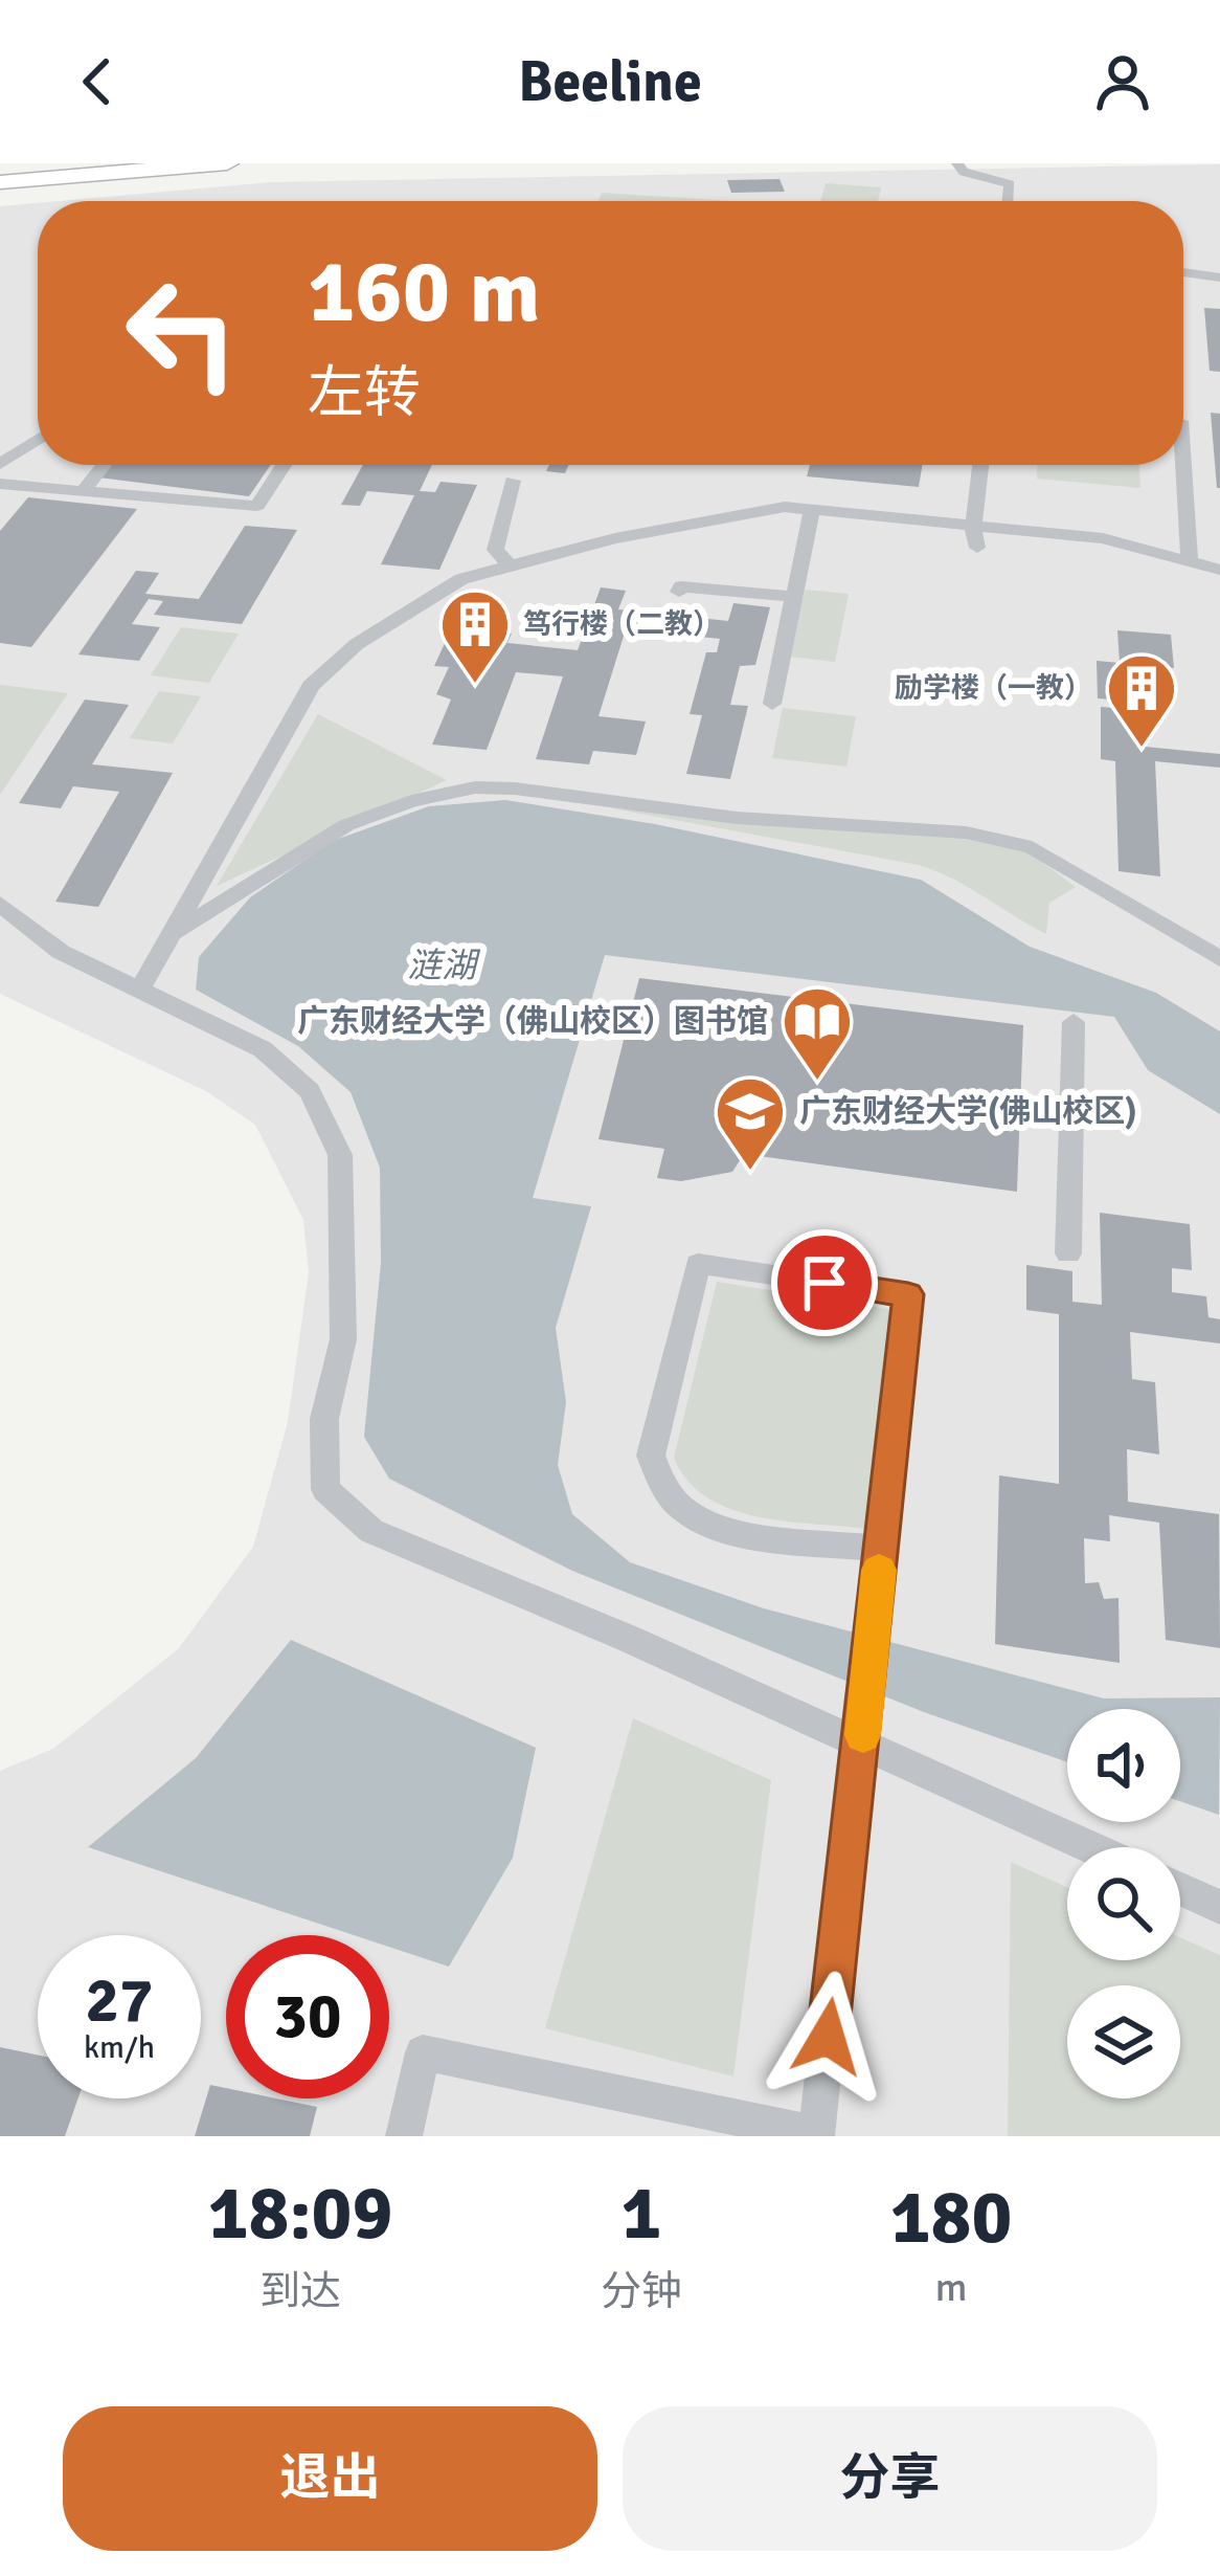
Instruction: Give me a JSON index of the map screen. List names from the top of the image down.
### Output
{
  "water": ["涟湖"],
  "places": {
    "building": ["笃行楼（二教）", "励学楼（一教）"],
    "library": ["广东财经大学（佛山校区）图书馆"],
    "school or university": ["广东财经大学(佛山校区)"]
  },
  "page": {
    "header": "Beeline",
    "turn": ["160 m", "左转"],
    "speed": "27 km/h",
    "limit": "30",
    "eta": [
      "18:09",
      "到达",
      "1",
      "分钟",
      "180",
      "m"
    ],
    "buttons": ["退出", "分享"]
  }
}
